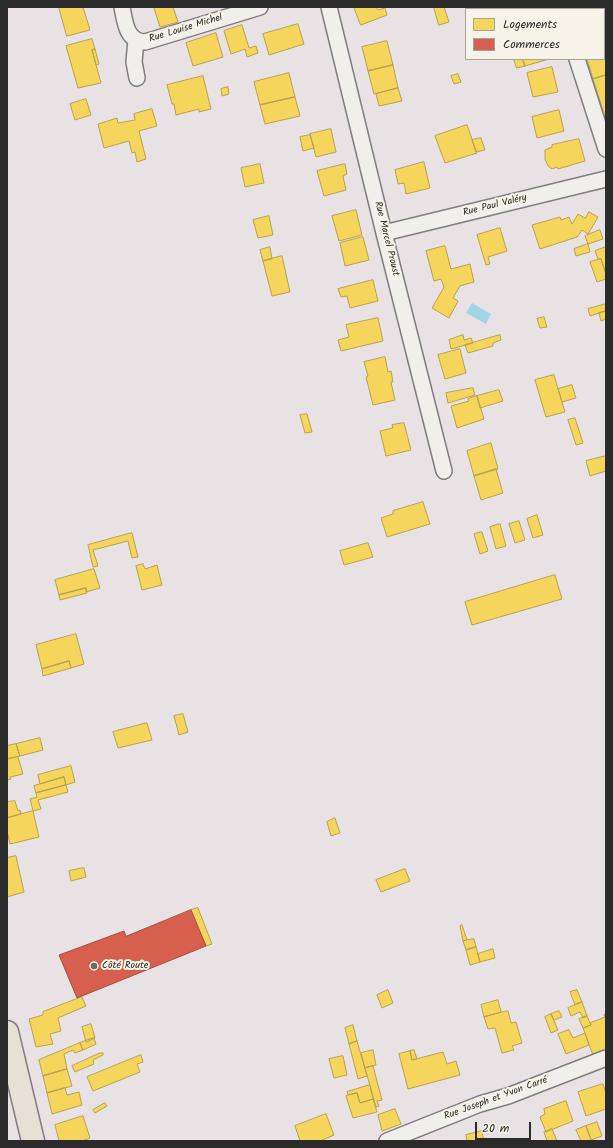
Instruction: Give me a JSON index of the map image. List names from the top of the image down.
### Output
{
  "streets": {
    "street": [
      "Rue Louise Michel",
      "Rue Paul Valéry",
      "Rue Marcel Proust",
      "Rue Joseph et Yvon Carré"
    ]
  },
  "crossings": [
    ["Rue Paul Valéry", "Rue Marcel Proust"]
  ],
  "places": ["Côté Route"],
  "legend": ["Logements", "Commerces"],
  "scale_bar": "20 m"
}
